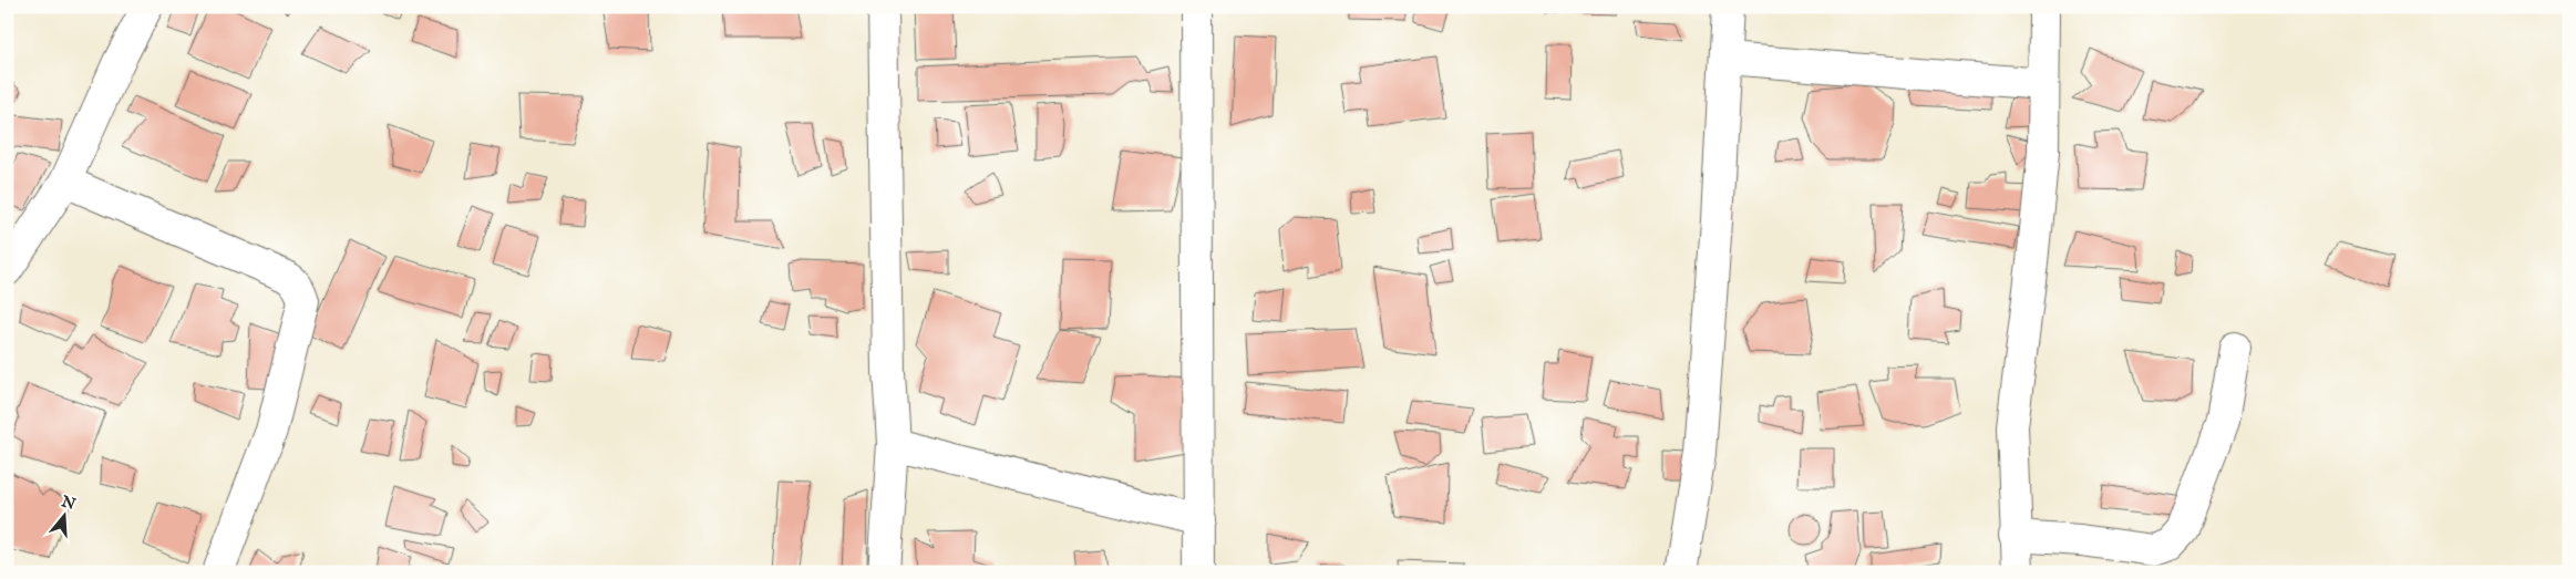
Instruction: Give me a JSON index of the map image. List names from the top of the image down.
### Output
{
  "north": "top"
}
